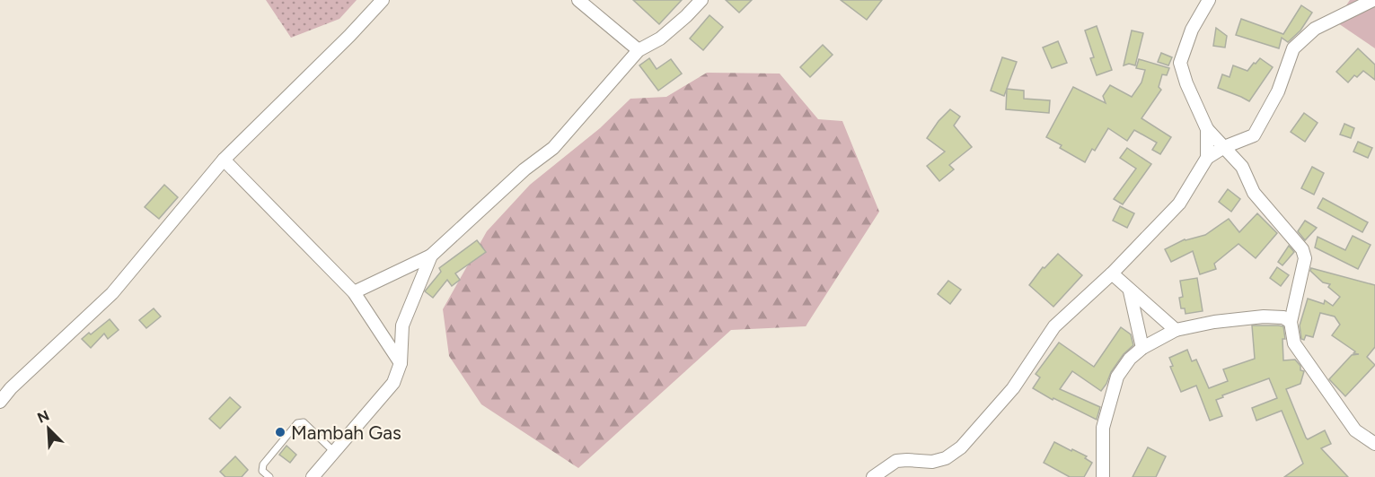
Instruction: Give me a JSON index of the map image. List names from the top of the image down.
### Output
{
  "places": ["Mambah Gas"],
  "north": "top left"
}
